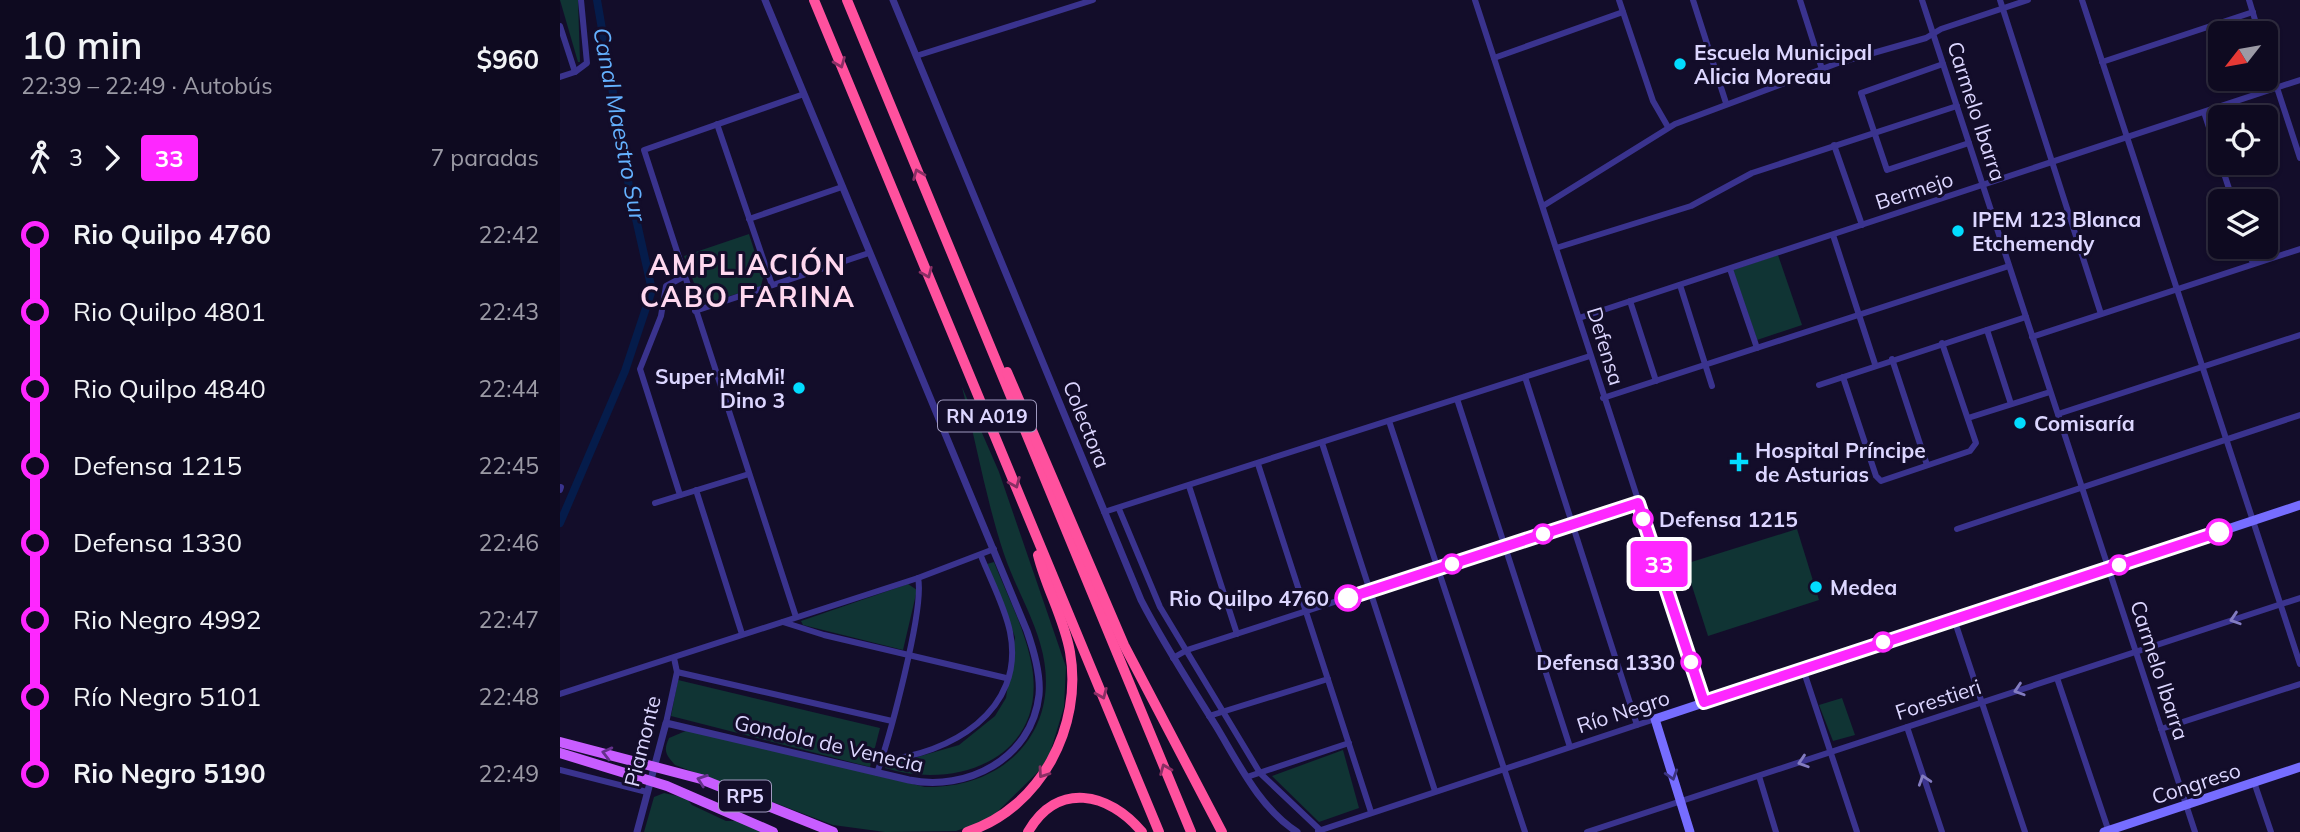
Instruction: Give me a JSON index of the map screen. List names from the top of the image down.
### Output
{
  "streets": {
    "highway": ["RN A019"],
    "main road": ["Río Negro", "Congreso", "RP5"],
    "street": [
      "Carmelo Ibarra",
      "Bermejo",
      "Defensa",
      "Colectora",
      "Forestieri",
      "Piamonte",
      "Gondola de Venecia"
    ]
  },
  "crossings": [
    ["Carmelo Ibarra", "Bermejo"],
    ["Carmelo Ibarra", "Forestieri"],
    ["Carmelo Ibarra", "Río Negro"],
    ["Carmelo Ibarra", "Congreso"],
    ["Bermejo", "Defensa"],
    ["Defensa", "Río Negro"],
    ["Piamonte", "Gondola de Venecia"],
    ["Piamonte", "RP5"]
  ],
  "one_way": ["Forestieri"],
  "districts": ["AMPLIACIÓN CABO FARINA"],
  "water": ["Canal Maestro Sur"],
  "places": {
    "other": [
      "Escuela Municipal Alicia Moreau",
      "IPEM 123 Blanca Etchemendy",
      "Super ¡MaMi! Dino 3",
      "Comisaría",
      "Defensa 1215",
      "Medea",
      "Rio Quilpo 4760",
      "Defensa 1330"
    ],
    "health": ["Hospital Príncipe de Asturias"]
  },
  "lines": ["bus line 33"],
  "north": "bottom left",
  "page": {
    "heading": ["10 min", "22:39 – 22:49 · Autobús", "$960"],
    "on_map": "33",
    "legs": ["3", "33", "7 paradas"],
    "list": [
      {
        "name": "Rio Quilpo 4760",
        "value": "22:42"
      },
      {
        "name": "Rio Quilpo 4801",
        "value": "22:43"
      },
      {
        "name": "Rio Quilpo 4840",
        "value": "22:44"
      },
      {
        "name": "Defensa 1215",
        "value": "22:45"
      },
      {
        "name": "Defensa 1330",
        "value": "22:46"
      },
      {
        "name": "Rio Negro 4992",
        "value": "22:47"
      },
      {
        "name": "Río Negro 5101",
        "value": "22:48"
      },
      {
        "name": "Rio Negro 5190",
        "value": "22:49"
      }
    ]
  }
}
